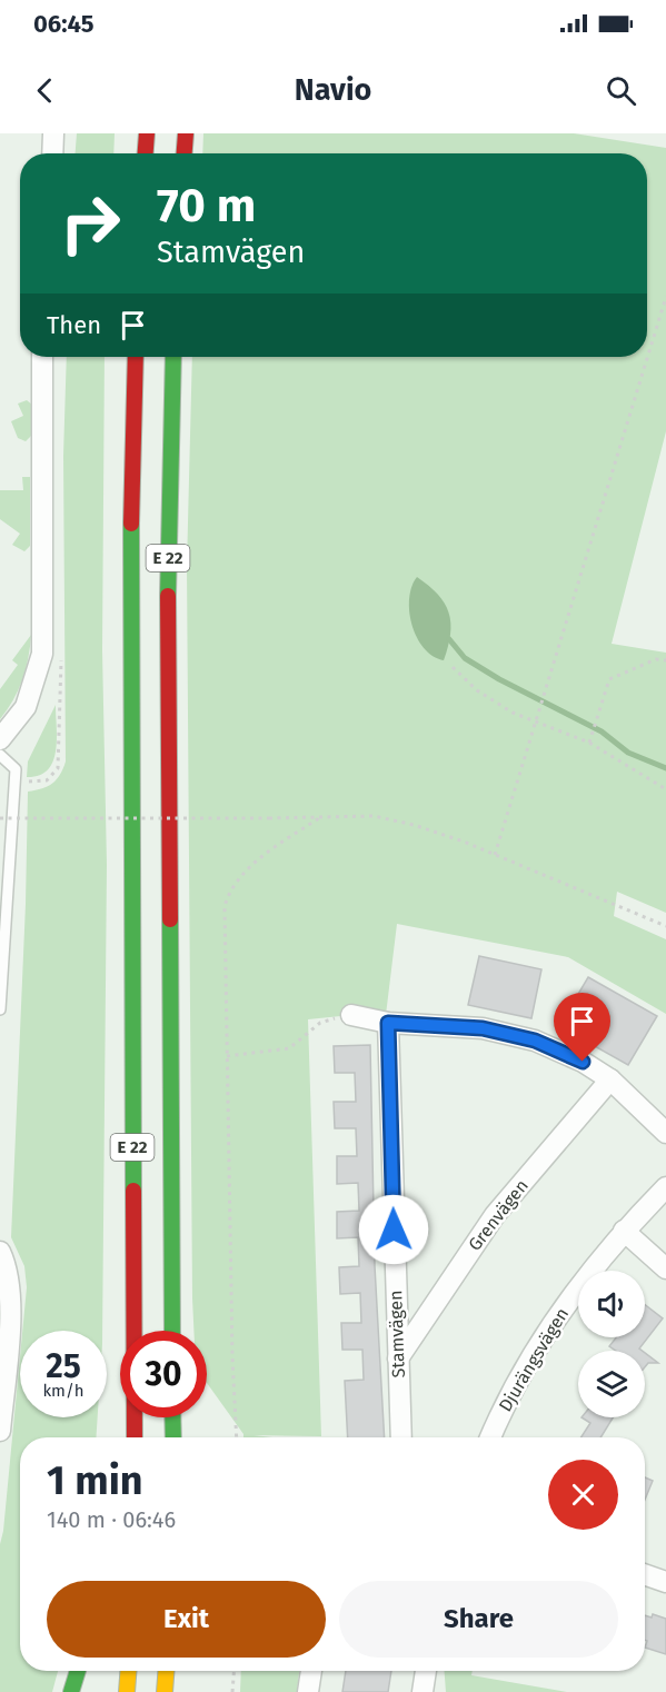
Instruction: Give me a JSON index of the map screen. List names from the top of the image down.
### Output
{
  "streets": {
    "highway": ["E 22"],
    "street": ["Grenvägen", "Stamvägen", "Djurängsvägen"]
  },
  "crossings": [
    ["Grenvägen", "Stamvägen"]
  ],
  "page": {
    "status": "06:45",
    "header": "Navio",
    "turn": ["70 m", "Stamvägen"],
    "then": "Then",
    "speed": "25 km/h",
    "limit": "30",
    "heading": ["1 min", "140 m · 06:46"],
    "buttons": ["Exit", "Share"]
  }
}
